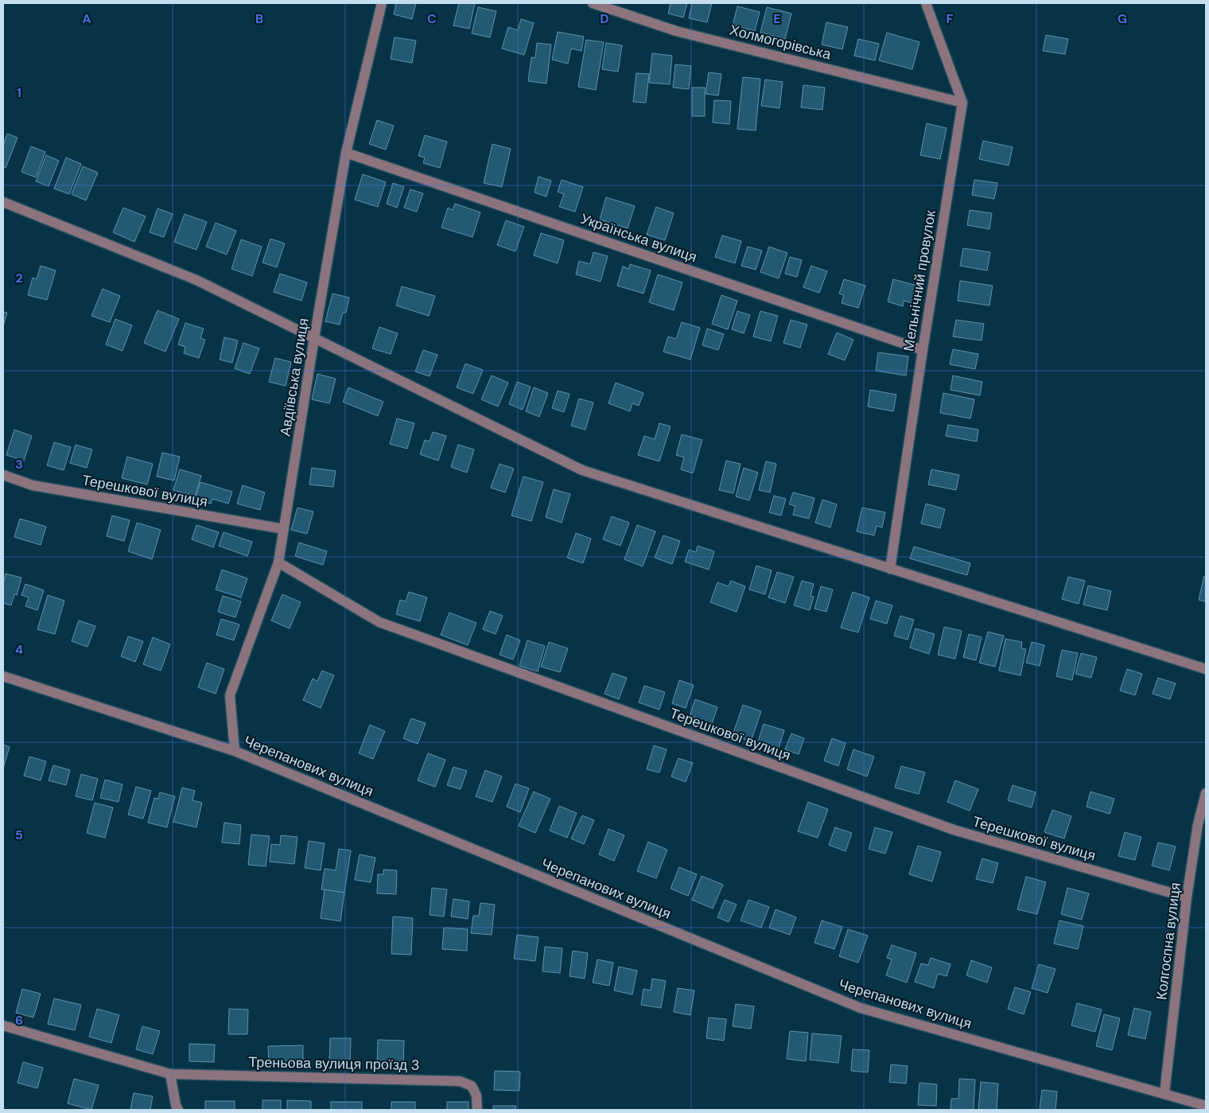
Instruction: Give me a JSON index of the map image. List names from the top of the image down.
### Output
{
  "streets": {
    "street": [
      "Холмогорівська",
      "Українська вулиця",
      "Мельнiчний провулок",
      "Авдіївська вулиця",
      "Терешкової вулиця",
      "Черепанових вулиця",
      "Колгоспна вулиця",
      "Треньова вулиця проїзд 3"
    ]
  },
  "crossings": [
    ["Холмогорівська", "Мельнiчний провулок"],
    ["Українська вулиця", "Мельнiчний провулок"],
    ["Українська вулиця", "Авдіївська вулиця"],
    ["Авдіївська вулиця", "Терешкової вулиця"],
    ["Авдіївська вулиця", "Черепанових вулиця"],
    ["Терешкової вулиця", "Колгоспна вулиця"],
    ["Черепанових вулиця", "Колгоспна вулиця"]
  ],
  "grid": {
    "columns": [
      "A",
      "B",
      "C",
      "D",
      "E",
      "F",
      "G"
    ],
    "rows": [
      "1",
      "2",
      "3",
      "4",
      "5",
      "6"
    ]
  }
}
